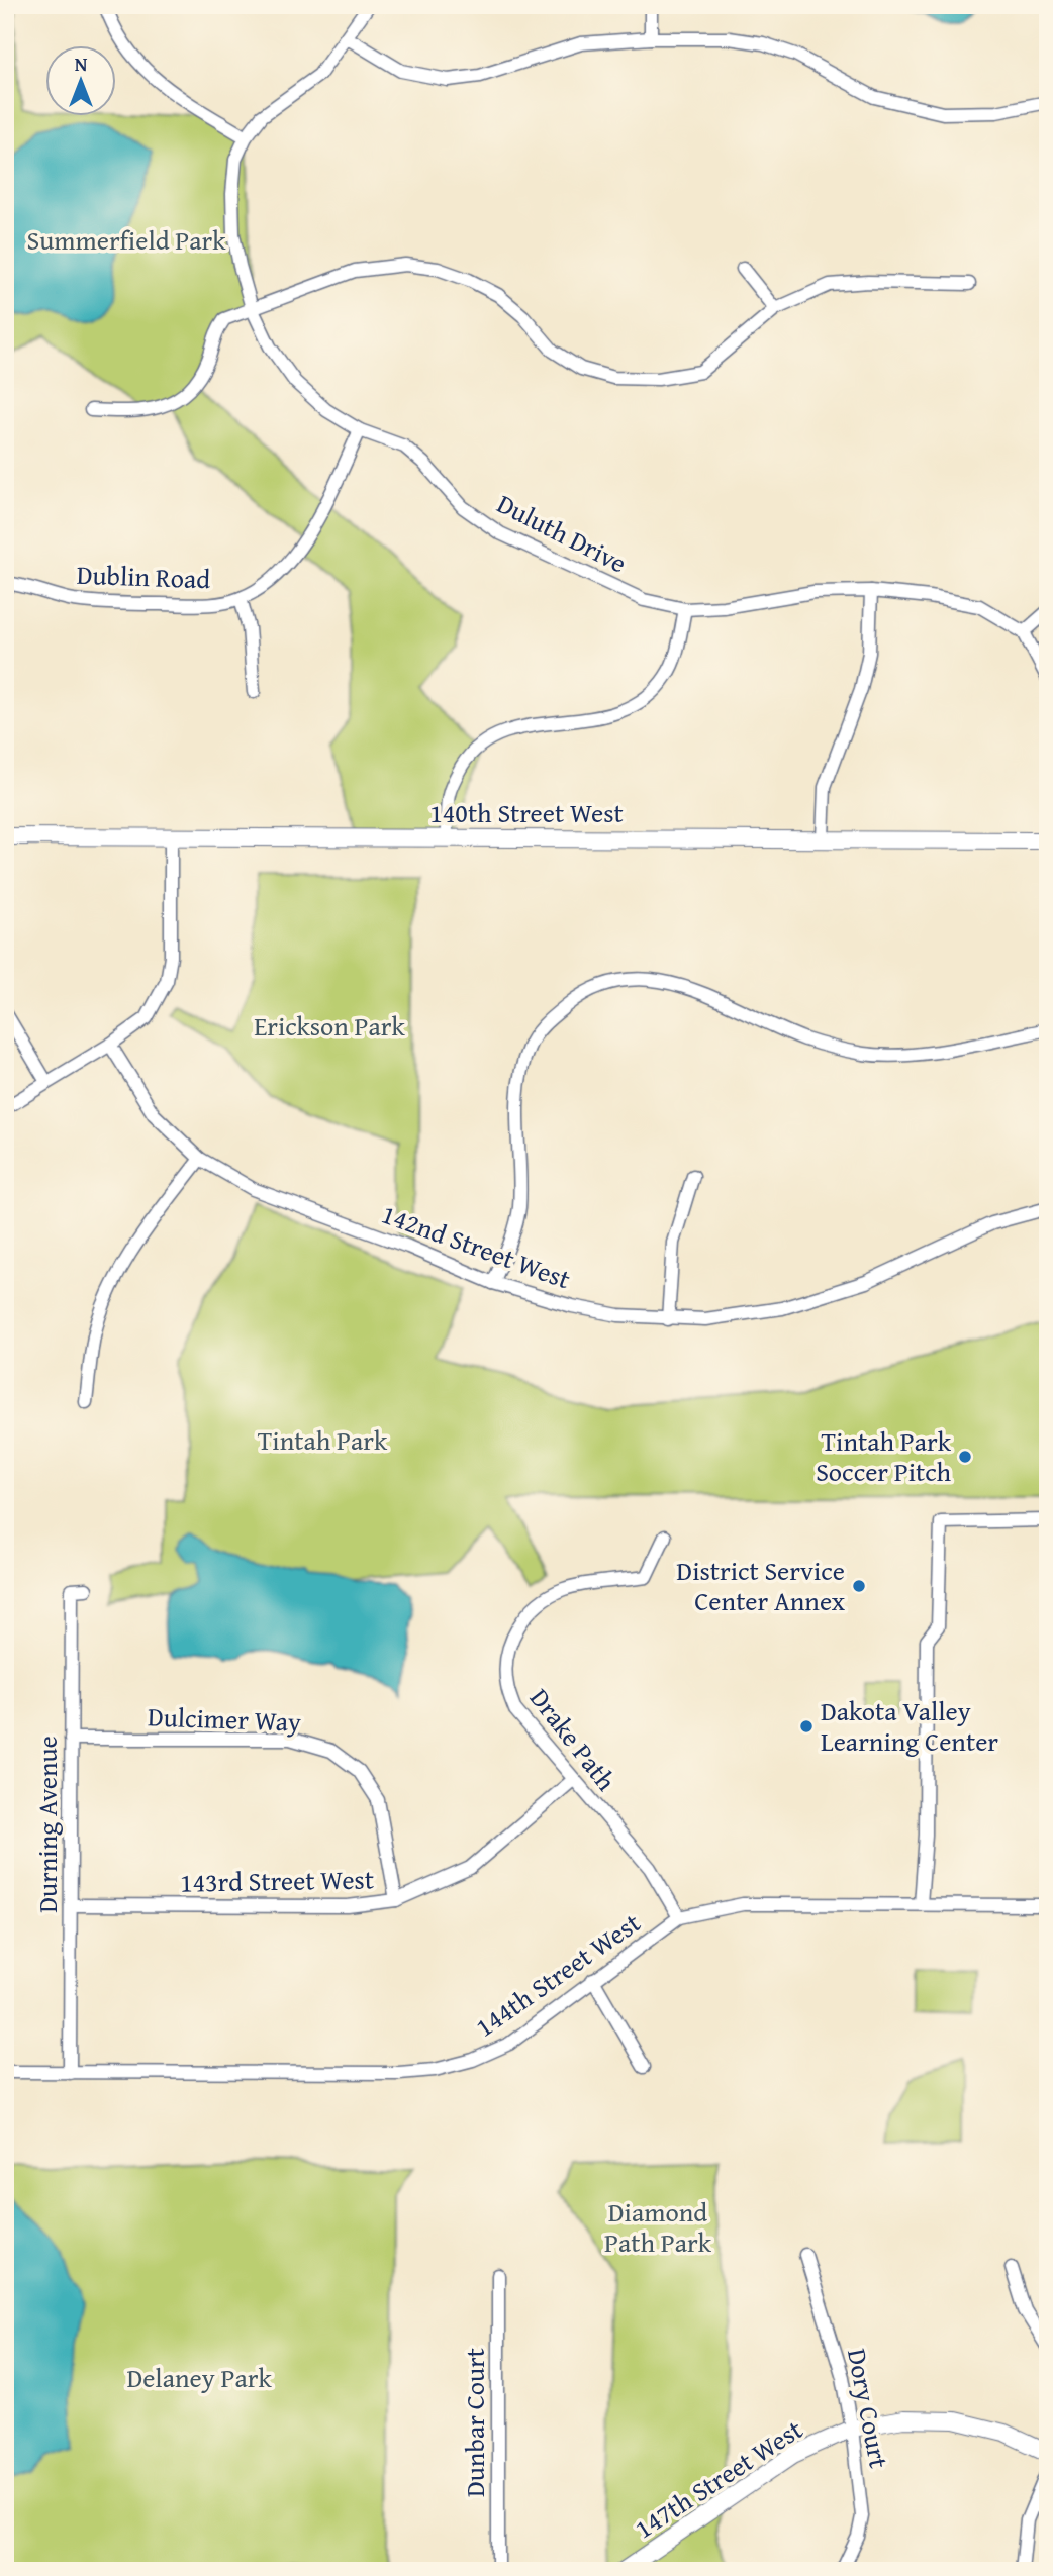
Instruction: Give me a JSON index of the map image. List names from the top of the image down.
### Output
{
  "streets": {
    "street": [
      "Duluth Drive",
      "Dublin Road",
      "140th Street West",
      "142nd Street West",
      "Dulcimer Way",
      "Drake Path",
      "Durning Avenue",
      "143rd Street West",
      "144th Street West",
      "Dory Court",
      "Dunbar Court",
      "147th Street West"
    ]
  },
  "crossings": [
    ["Duluth Drive", "Dublin Road"],
    ["Dulcimer Way", "Durning Avenue"],
    ["Dulcimer Way", "143rd Street West"],
    ["Drake Path", "143rd Street West"],
    ["Drake Path", "144th Street West"],
    ["Durning Avenue", "143rd Street West"],
    ["Durning Avenue", "144th Street West"],
    ["Dory Court", "147th Street West"]
  ],
  "parks": [
    "Summerfield Park",
    "Erickson Park",
    "Tintah Park",
    "Diamond Path Park",
    "Delaney Park"
  ],
  "places": ["Tintah Park Soccer Pitch", "District Service Center Annex", "Dakota Valley Learning Center"],
  "north": "top"
}
